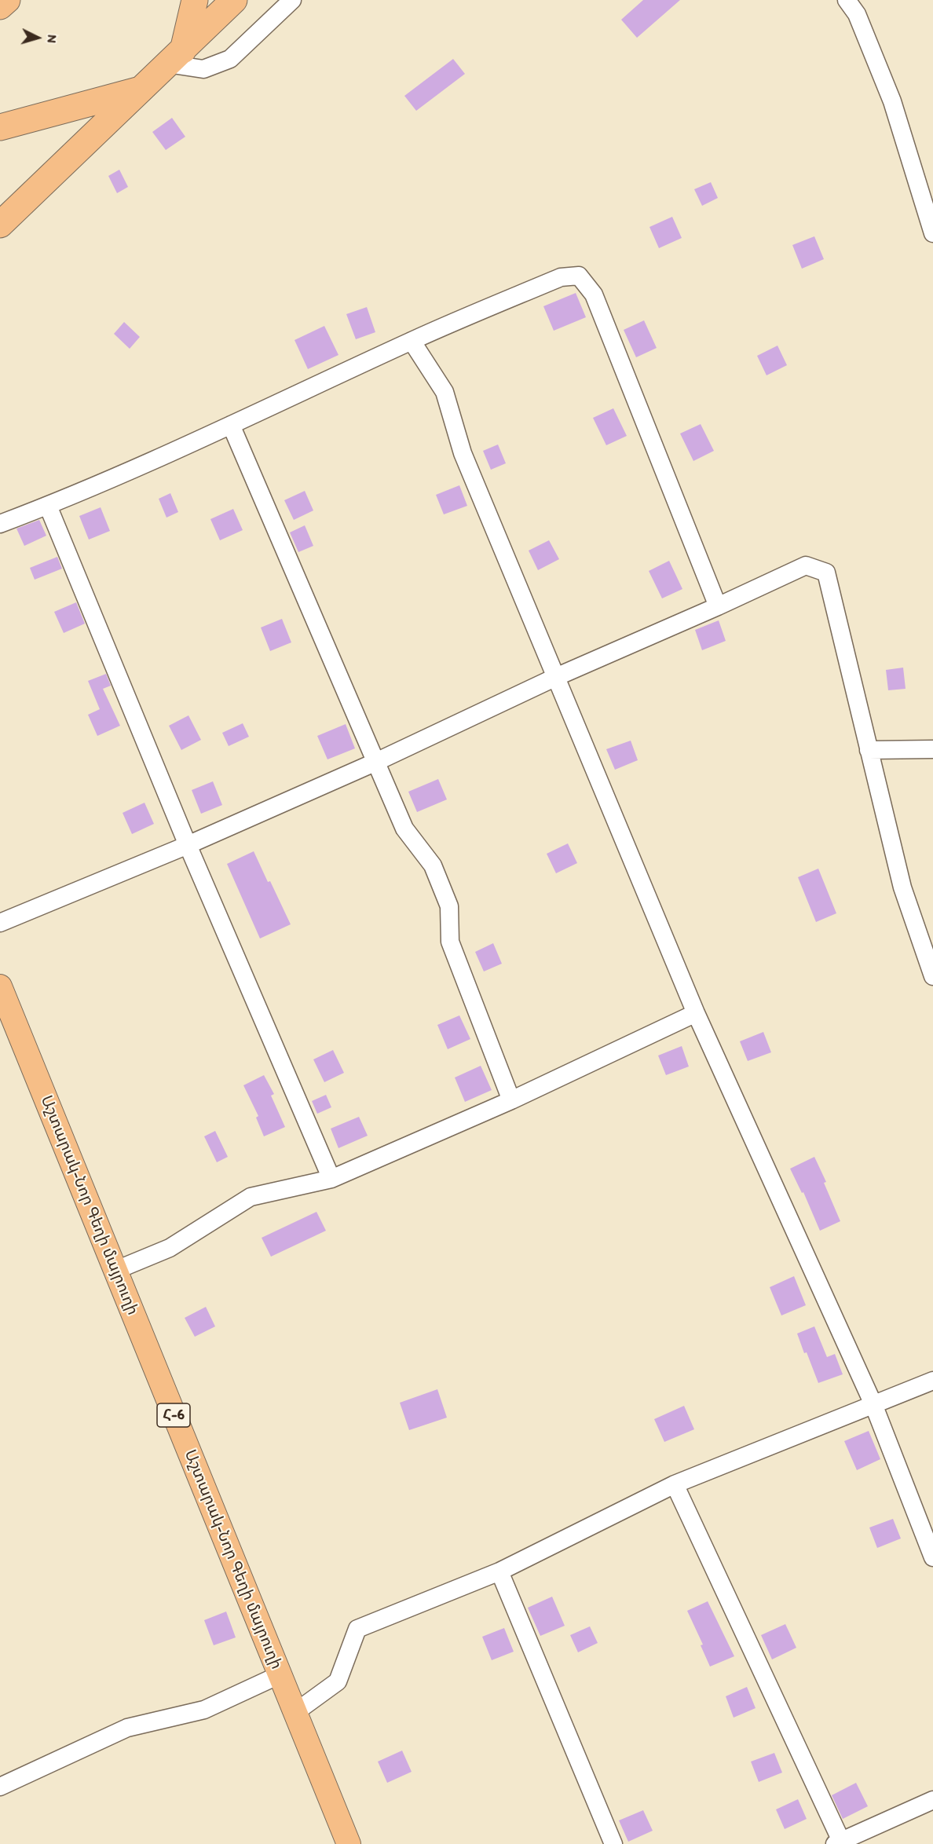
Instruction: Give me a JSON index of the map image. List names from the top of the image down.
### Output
{
  "streets": {
    "main road": ["Աշտարակ-Նոր Գեղի մայրուղի", "Հ-6"]
  },
  "north": "right"
}
